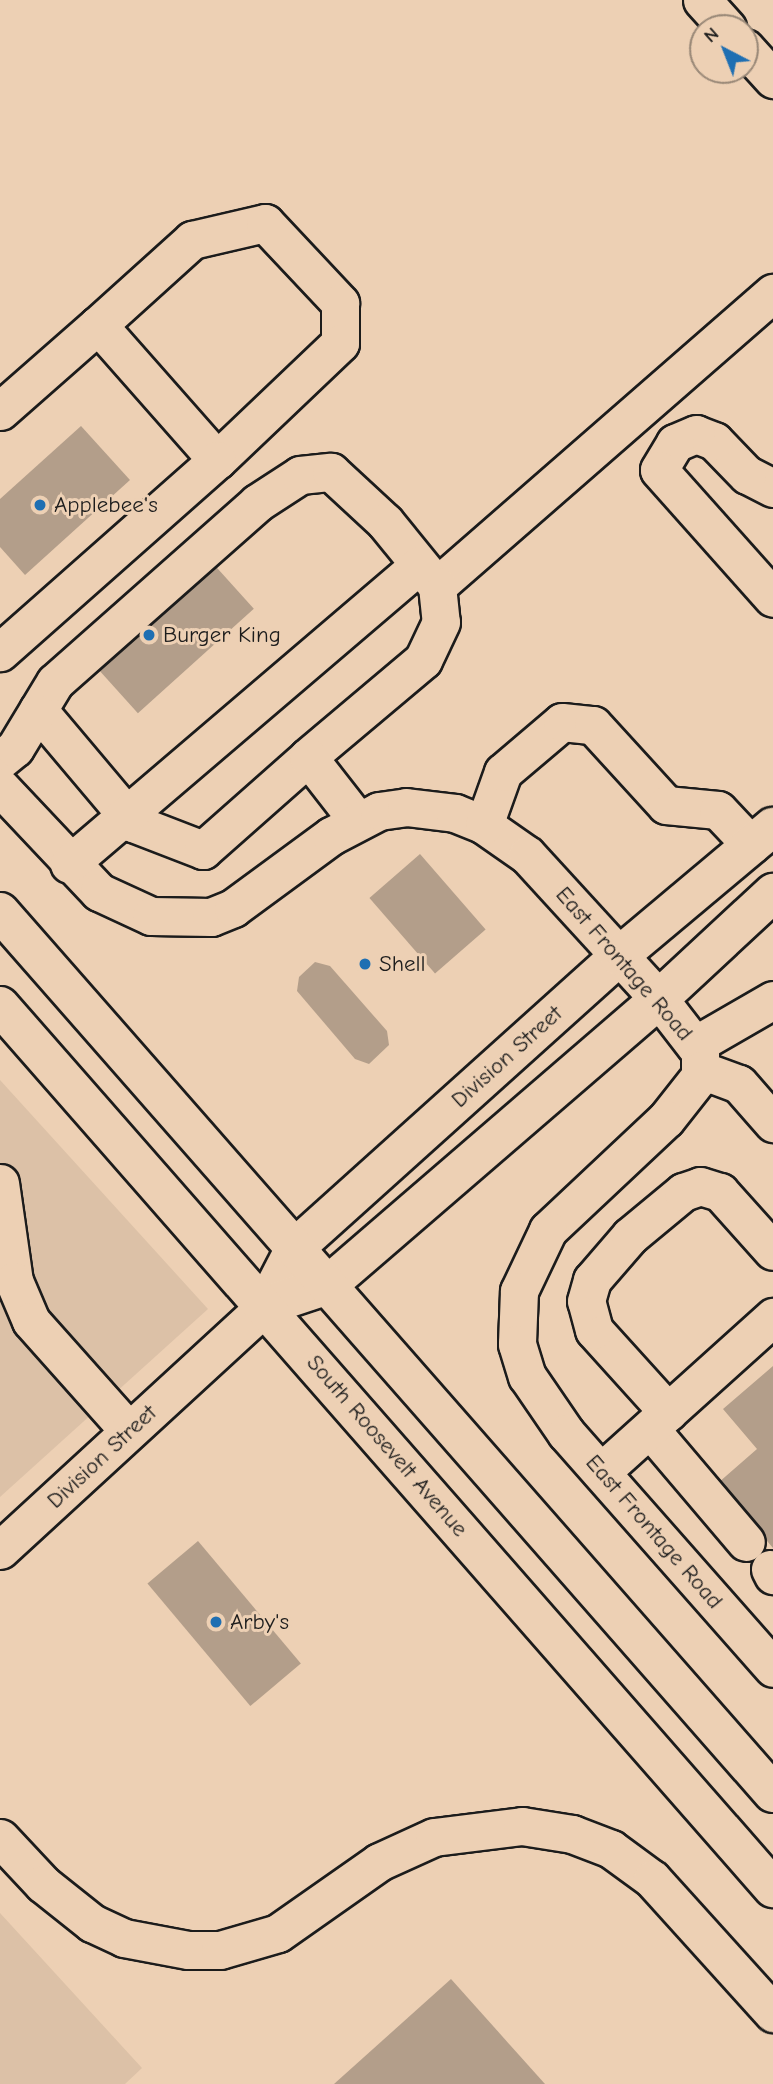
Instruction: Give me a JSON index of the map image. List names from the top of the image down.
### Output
{
  "streets": {
    "main road": ["Division Street", "South Roosevelt Avenue"],
    "street": ["East Frontage Road"]
  },
  "crossings": [
    ["East Frontage Road", "Division Street"],
    ["Division Street", "South Roosevelt Avenue"]
  ],
  "places": [
    "Applebee's",
    "Burger King",
    "Shell",
    "Arby's"
  ],
  "north": "top left"
}
